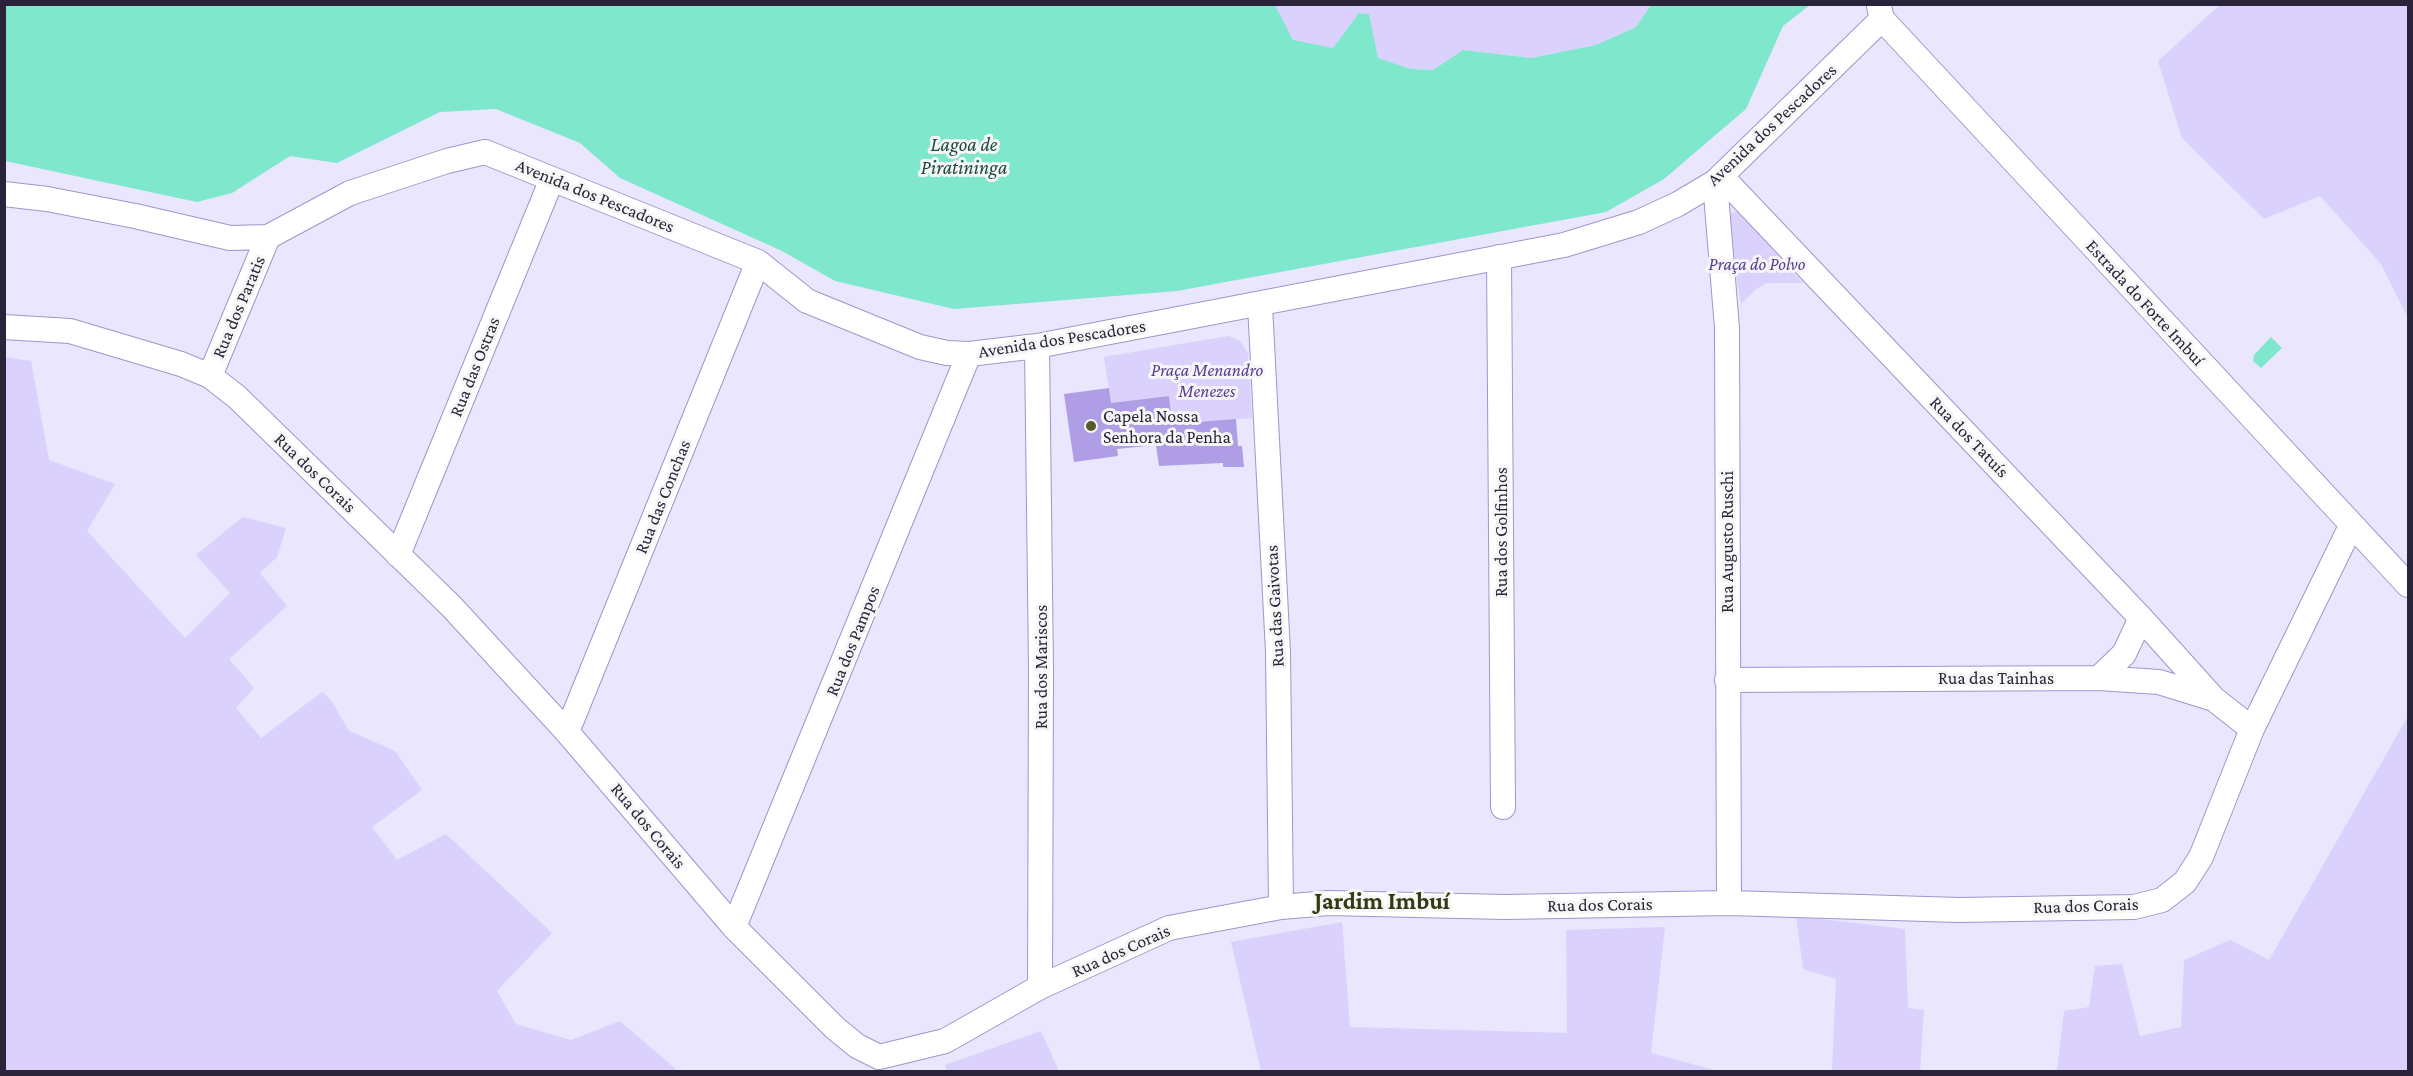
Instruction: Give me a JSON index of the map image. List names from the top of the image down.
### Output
{
  "streets": {
    "street": [
      "Avenida dos Pescadores",
      "Estrada do Forte Imbuí",
      "Rua dos Paratis",
      "Rua das Ostras",
      "Rua dos Tatuís",
      "Rua dos Corais",
      "Rua das Conchas",
      "Rua dos Golfinhos",
      "Rua Augusto Ruschi",
      "Rua das Gaivotas",
      "Rua dos Pampos",
      "Rua dos Mariscos",
      "Rua das Tainhas"
    ]
  },
  "crossings": [
    ["Avenida dos Pescadores", "Estrada do Forte Imbuí"],
    ["Avenida dos Pescadores", "Rua dos Paratis"],
    ["Avenida dos Pescadores", "Rua das Ostras"],
    ["Avenida dos Pescadores", "Rua dos Tatuís"],
    ["Avenida dos Pescadores", "Rua das Conchas"],
    ["Avenida dos Pescadores", "Rua dos Golfinhos"],
    ["Avenida dos Pescadores", "Rua Augusto Ruschi"],
    ["Avenida dos Pescadores", "Rua das Gaivotas"],
    ["Avenida dos Pescadores", "Rua dos Pampos"],
    ["Avenida dos Pescadores", "Rua dos Mariscos"],
    ["Estrada do Forte Imbuí", "Rua dos Corais"],
    ["Rua dos Paratis", "Rua dos Corais"],
    ["Rua das Ostras", "Rua dos Corais"],
    ["Rua dos Tatuís", "Rua Augusto Ruschi"],
    ["Rua dos Tatuís", "Rua das Tainhas"],
    ["Rua dos Corais", "Rua das Conchas"],
    ["Rua dos Corais", "Rua Augusto Ruschi"],
    ["Rua dos Corais", "Rua das Gaivotas"],
    ["Rua dos Corais", "Rua dos Pampos"],
    ["Rua dos Corais", "Rua dos Mariscos"],
    ["Rua dos Corais", "Rua das Tainhas"],
    ["Rua Augusto Ruschi", "Rua das Tainhas"]
  ],
  "districts": ["Jardim Imbuí"],
  "water": ["Lagoa de Piratininga"],
  "parks": ["Praça do Polvo", "Praça Menandro Menezes"],
  "places": ["Capela Nossa Senhora da Penha"]
}
